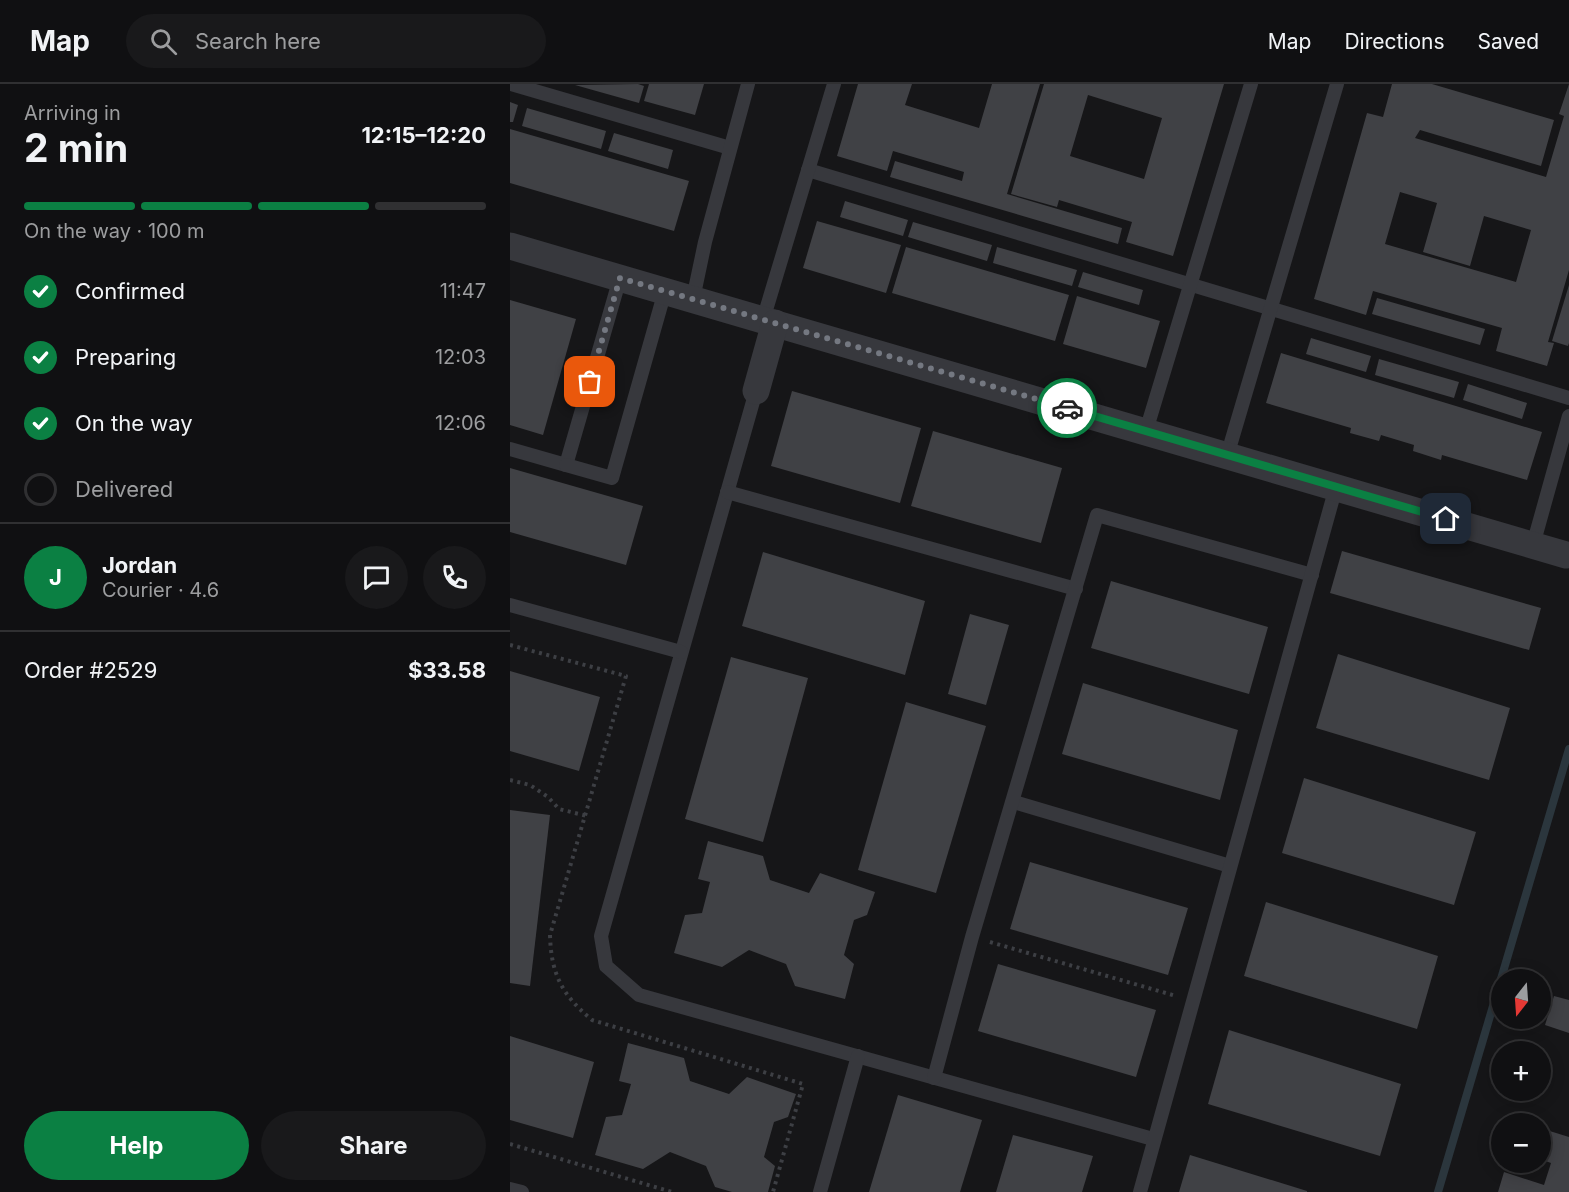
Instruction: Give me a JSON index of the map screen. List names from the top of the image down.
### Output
{
  "north": "bottom",
  "page": {
    "header": "Map",
    "search": "Search here",
    "nav": ["Map", "Directions", "Saved"],
    "heading": ["2 min", "Arriving in", "12:15–12:20"],
    "panel": [
      "Jordan",
      "Courier · 4.6",
      "Order #2529",
      "$33.58"
    ],
    "bar": "On the way · 100 m",
    "list": [
      ["Confirmed", "11:47"],
      ["Preparing", "12:03"],
      ["On the way", "12:06"],
      "Delivered"
    ],
    "round": "J",
    "map_buttons": ["+", "−"],
    "buttons": ["Help", "Share"]
  }
}
